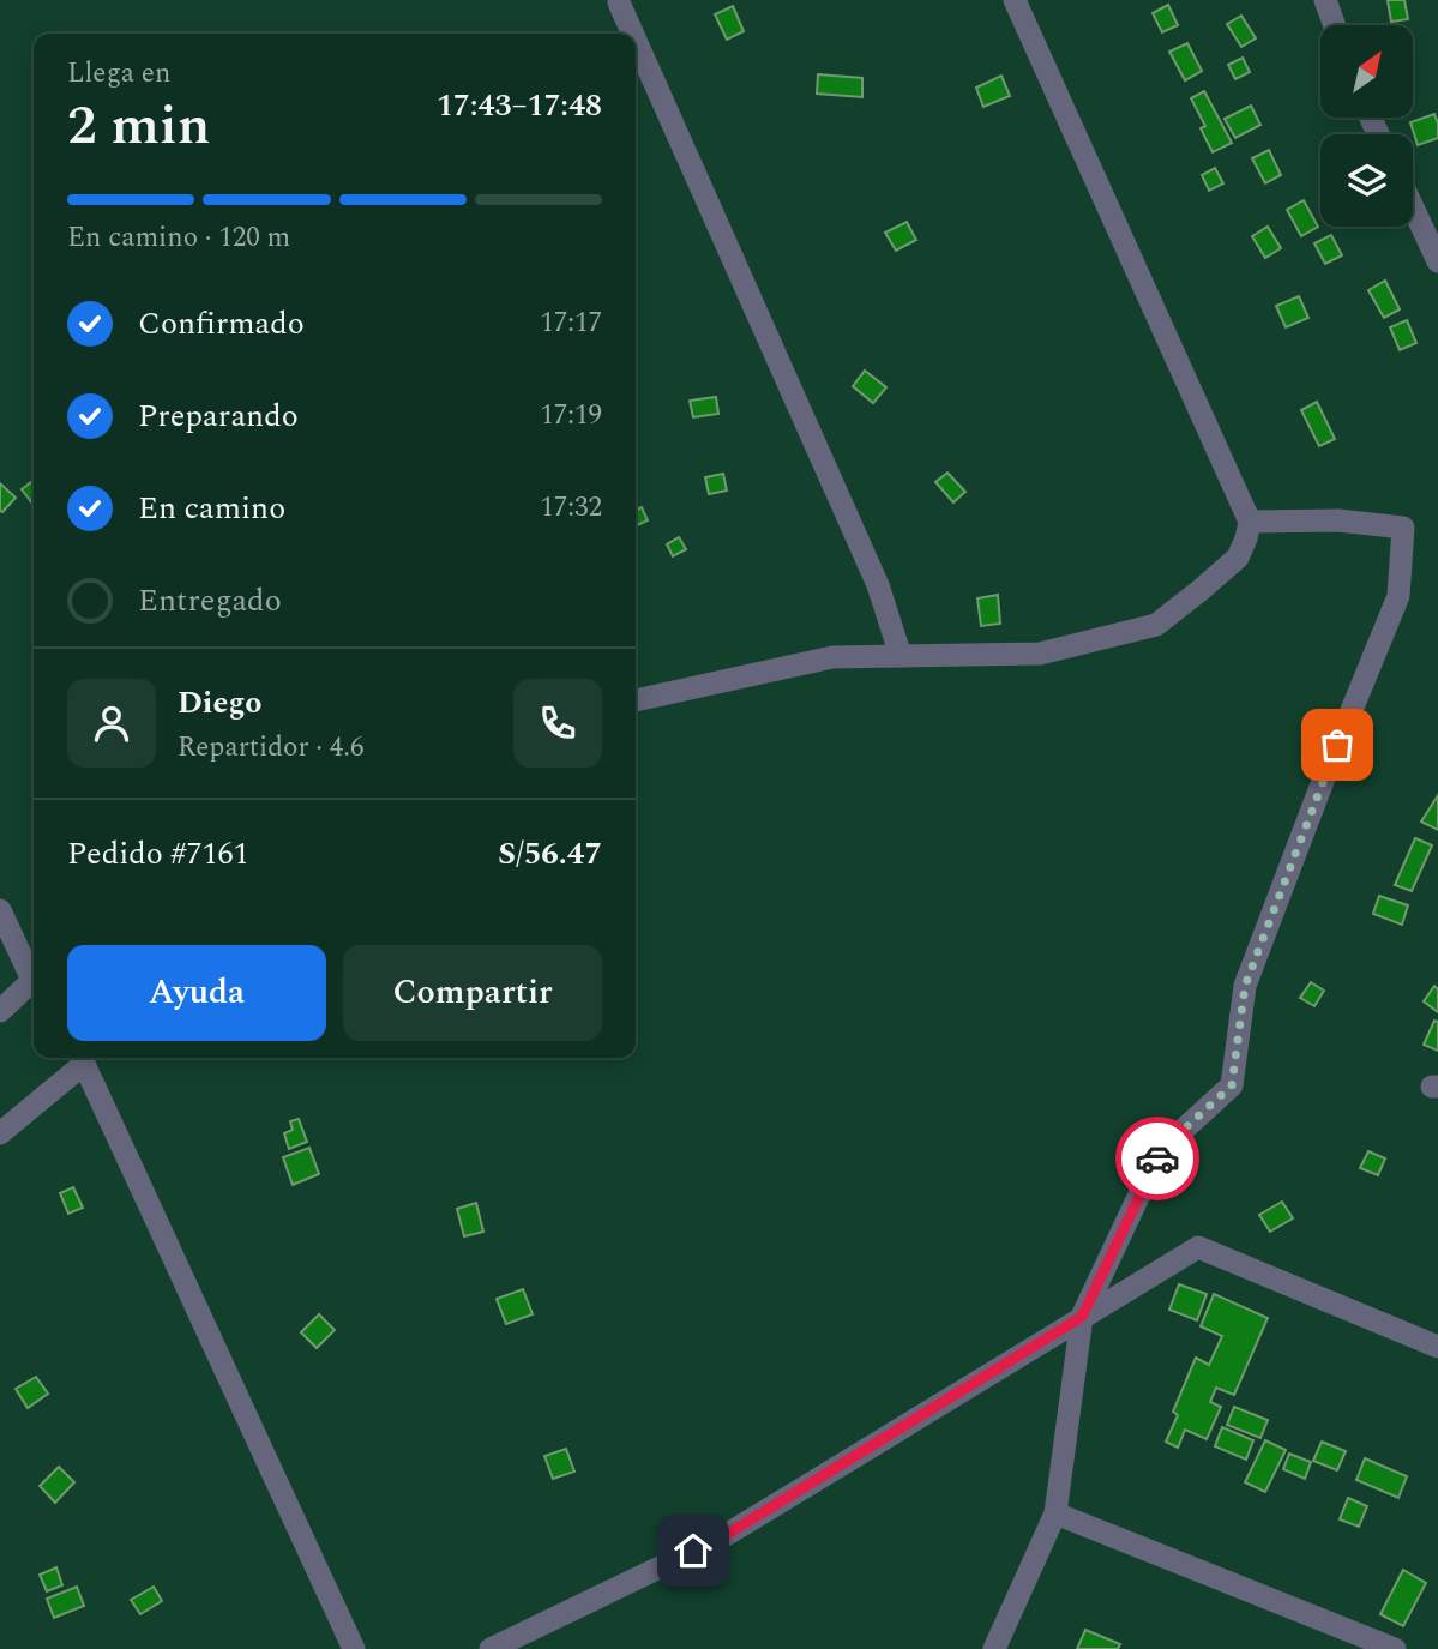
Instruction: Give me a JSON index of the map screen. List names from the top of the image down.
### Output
{
  "north": "top right",
  "page": {
    "heading": ["2 min", "Llega en", "17:43–17:48"],
    "panel": [
      "Diego",
      "Repartidor · 4.6",
      "Pedido #7161",
      "S/56.47"
    ],
    "bar": "En camino · 120 m",
    "list": [
      ["Confirmado", "17:17"],
      ["Preparando", "17:19"],
      ["En camino", "17:32"],
      "Entregado"
    ],
    "buttons": ["Ayuda", "Compartir"]
  }
}
